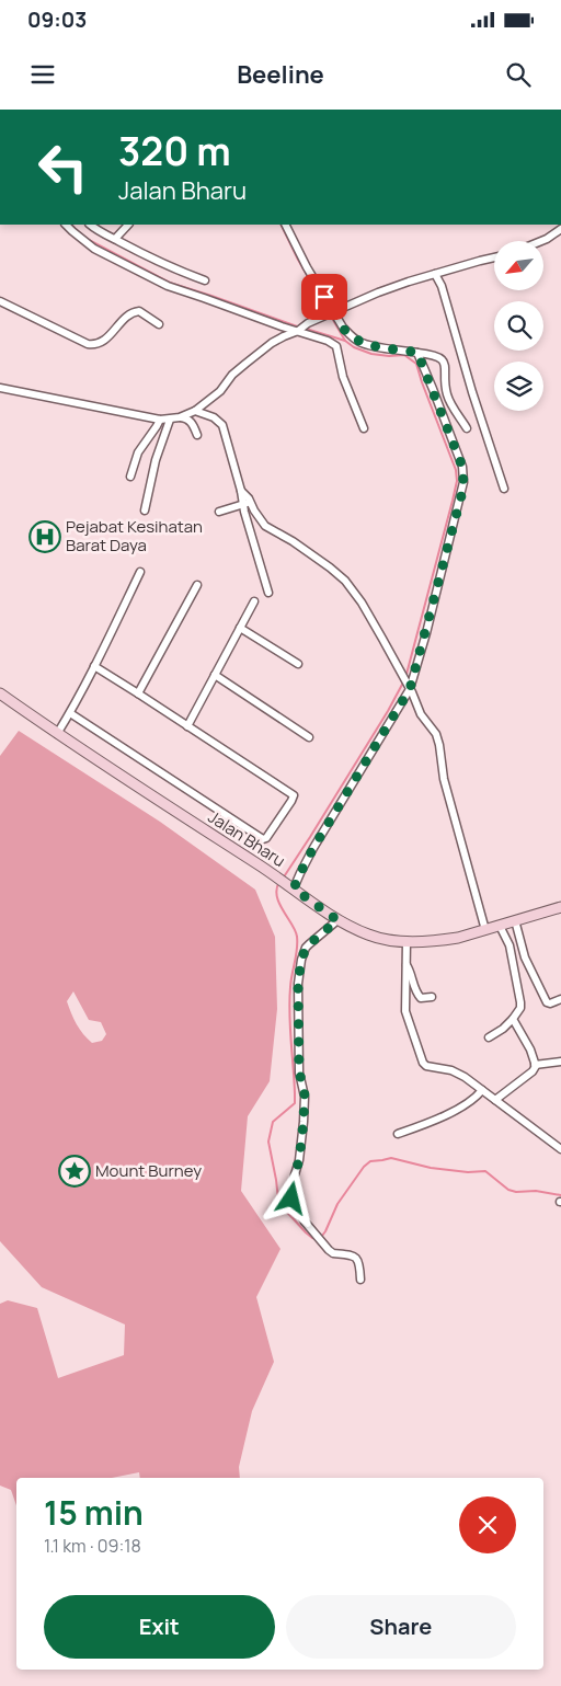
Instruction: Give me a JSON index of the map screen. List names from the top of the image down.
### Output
{
  "streets": {
    "main road": ["Jalan Bharu"]
  },
  "places": {
    "hospital": ["Pejabat Kesihatan Barat Daya"],
    "place": ["Mount Burney"]
  },
  "north": "bottom left",
  "page": {
    "status": "09:03",
    "header": "Beeline",
    "turn": ["320 m", "Jalan Bharu"],
    "heading": ["15 min", "1.1 km · 09:18"],
    "buttons": ["Exit", "Share"]
  }
}
